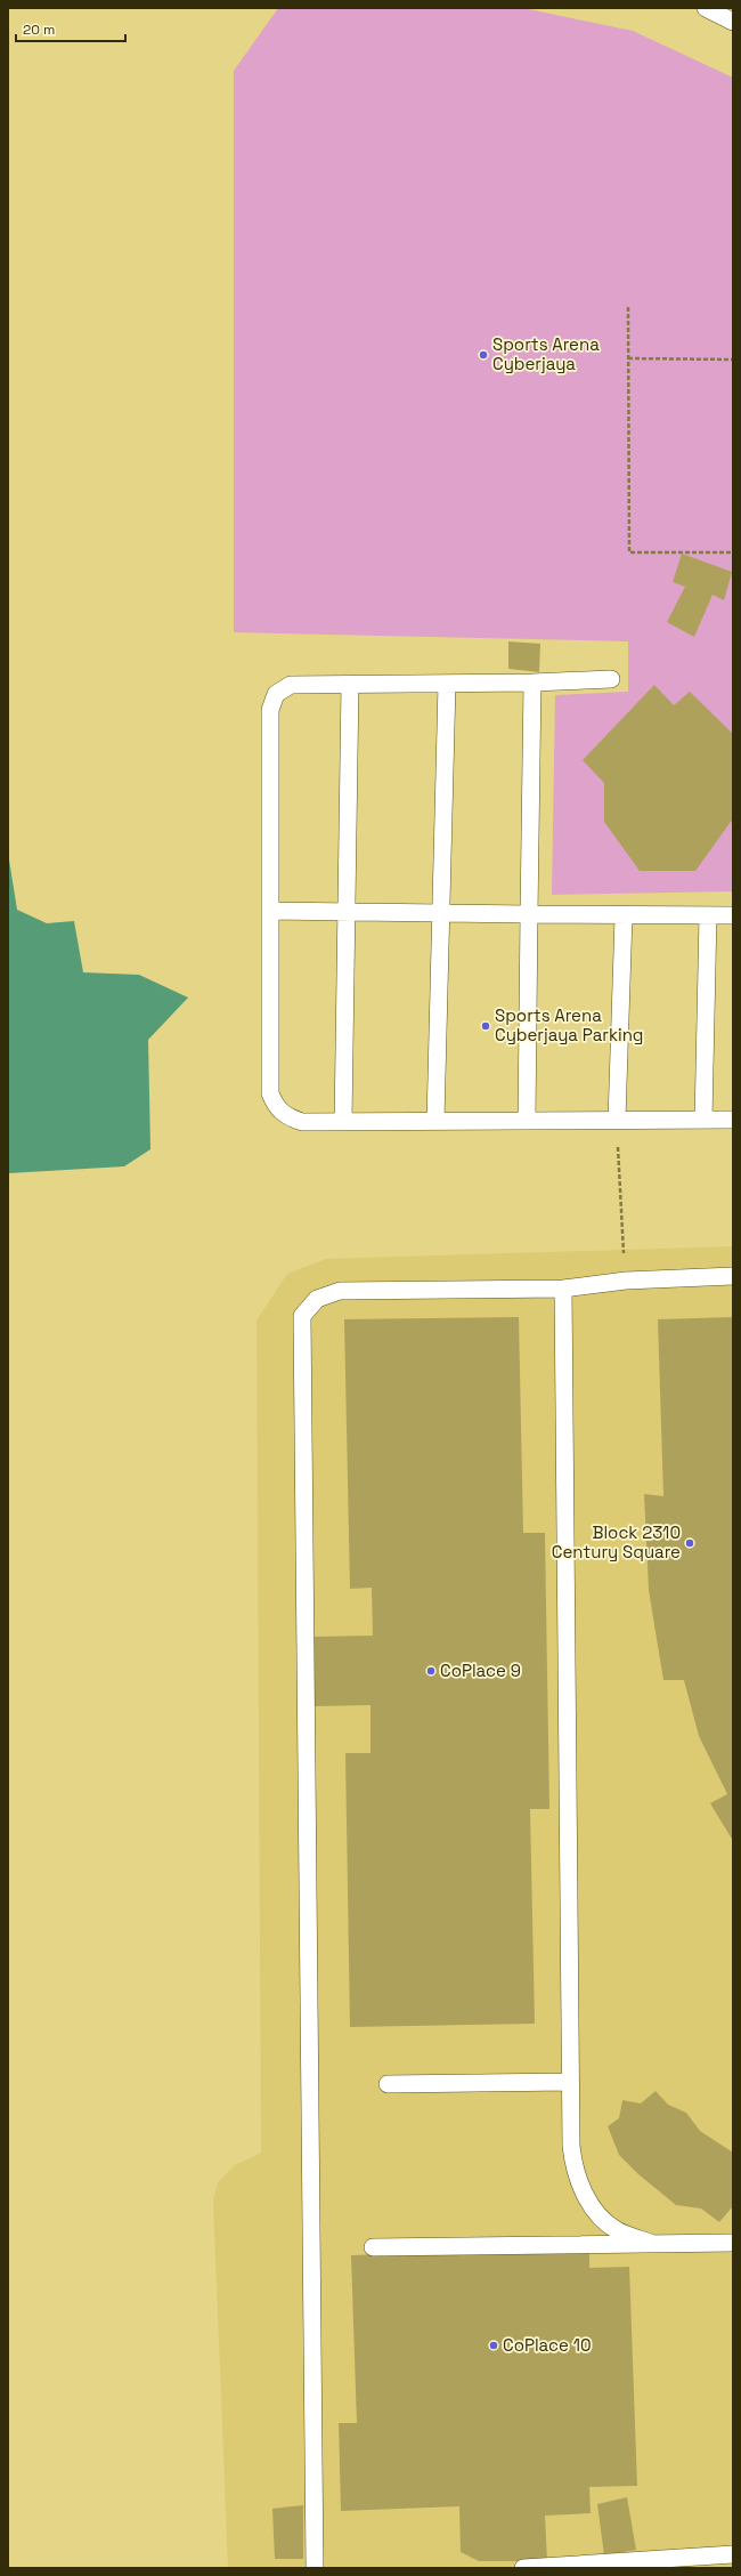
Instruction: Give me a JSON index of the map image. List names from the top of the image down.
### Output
{
  "places": [
    "Sports Arena Cyberjaya",
    "Sports Arena Cyberjaya Parking",
    "Block 2310 Century Square",
    "CoPlace 9",
    "CoPlace 10"
  ],
  "scale_bar": "20 m"
}
